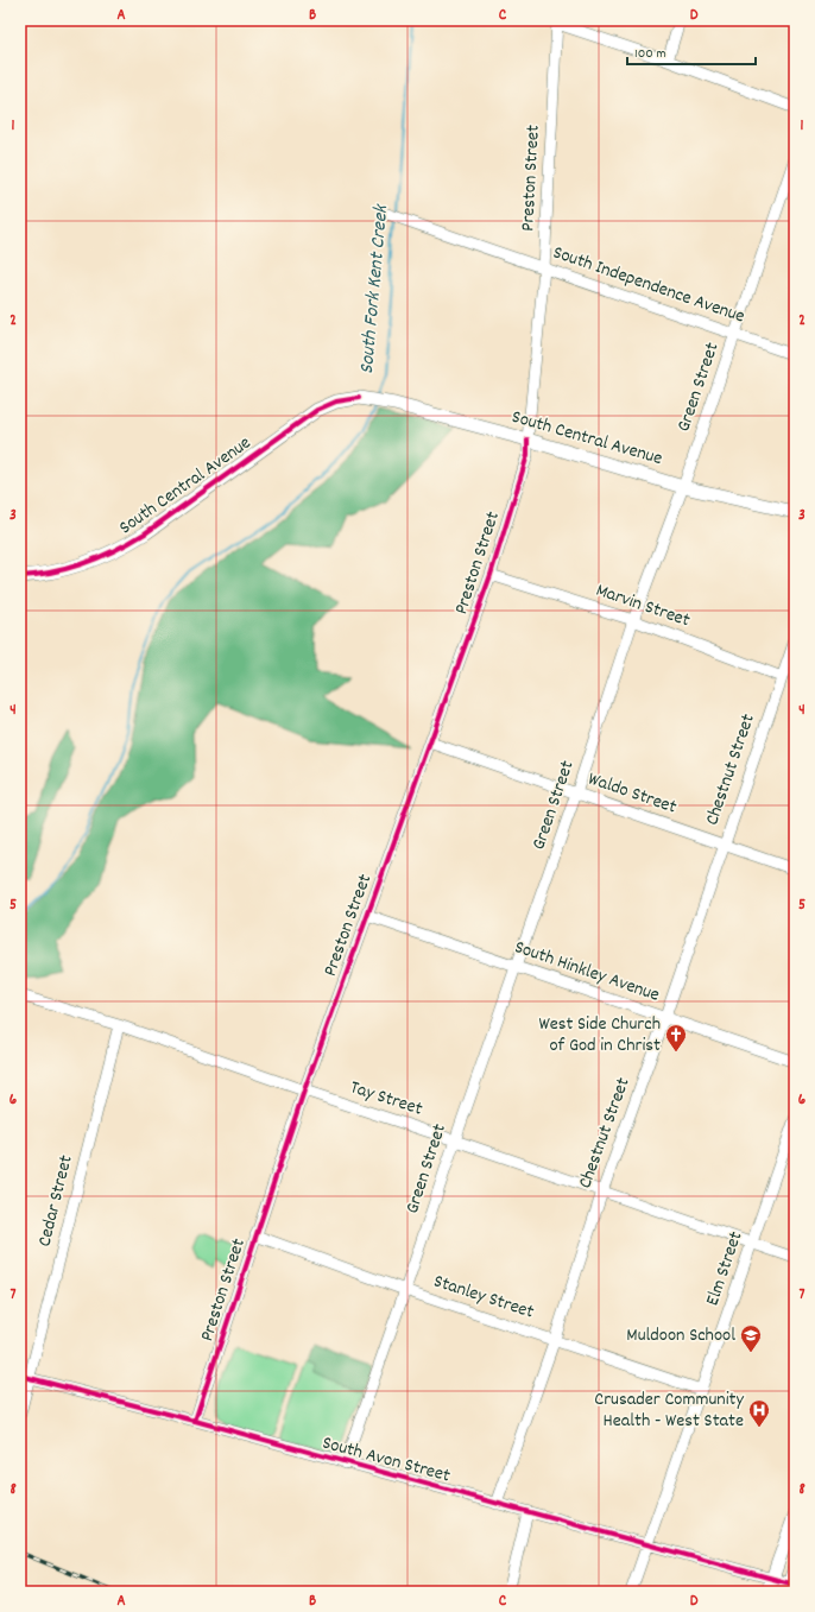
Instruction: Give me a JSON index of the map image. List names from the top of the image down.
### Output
{
  "streets": {
    "main road": ["South Central Avenue"],
    "street": [
      "Preston Street",
      "South Independence Avenue",
      "Green Street",
      "Marvin Street",
      "Chestnut Street",
      "Waldo Street",
      "South Hinkley Avenue",
      "Tay Street",
      "Cedar Street",
      "Elm Street",
      "Stanley Street",
      "South Avon Street"
    ]
  },
  "crossings": [
    ["Preston Street", "South Independence Avenue"],
    ["Preston Street", "South Central Avenue"],
    ["Preston Street", "Marvin Street"],
    ["Preston Street", "Waldo Street"],
    ["Preston Street", "South Hinkley Avenue"],
    ["Preston Street", "Tay Street"],
    ["Preston Street", "Stanley Street"],
    ["Preston Street", "South Avon Street"],
    ["South Independence Avenue", "Green Street"],
    ["Green Street", "South Central Avenue"],
    ["Green Street", "Marvin Street"],
    ["Green Street", "Waldo Street"],
    ["Green Street", "South Hinkley Avenue"],
    ["Green Street", "Tay Street"],
    ["Green Street", "Stanley Street"],
    ["Green Street", "South Avon Street"],
    ["Marvin Street", "Chestnut Street"],
    ["Chestnut Street", "Waldo Street"],
    ["Chestnut Street", "South Hinkley Avenue"],
    ["Chestnut Street", "Tay Street"],
    ["Chestnut Street", "Stanley Street"],
    ["Chestnut Street", "South Avon Street"],
    ["Tay Street", "Cedar Street"],
    ["Tay Street", "Elm Street"],
    ["Cedar Street", "South Avon Street"],
    ["Elm Street", "Stanley Street"],
    ["Elm Street", "South Avon Street"]
  ],
  "water": ["South Fork Kent Creek"],
  "places": {
    "church": ["West Side Church of God in Christ"],
    "school or university": ["Muldoon School"],
    "hospital": ["Crusader Community Health - West State"]
  },
  "scale_bar": "100 m",
  "grid": {
    "columns": [
      "A",
      "B",
      "C",
      "D"
    ],
    "rows": [
      "1",
      "2",
      "3",
      "4",
      "5",
      "6",
      "7",
      "8"
    ]
  }
}
